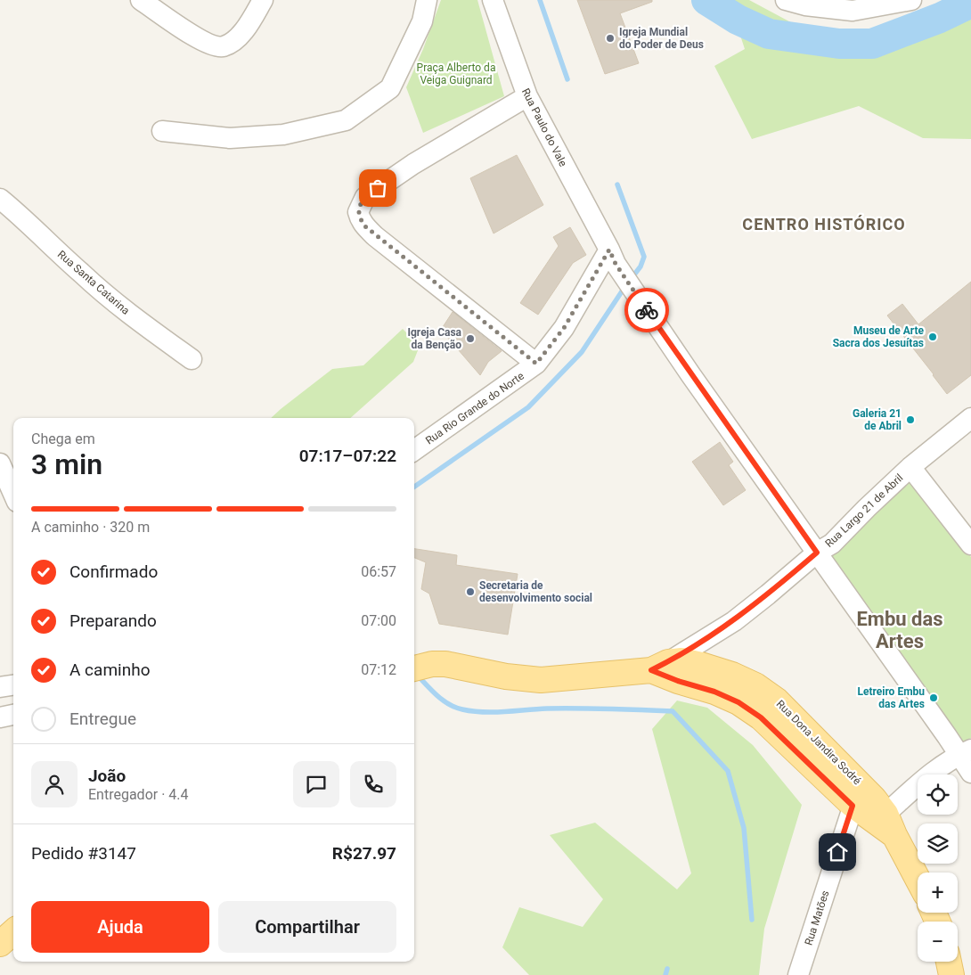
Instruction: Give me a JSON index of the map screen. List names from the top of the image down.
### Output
{
  "streets": {
    "main road": ["Rua Dona Jandira Sodré"],
    "street": [
      "Rua Paulo do Vale",
      "Rua Santa Catarina",
      "Rua Rio Grande do Norte",
      "Rua Largo 21 de Abril",
      "Rua Matões"
    ]
  },
  "crossings": [
    ["Rua Paulo do Vale", "Rua Rio Grande do Norte"],
    ["Rua Paulo do Vale", "Rua Largo 21 de Abril"],
    ["Rua Largo 21 de Abril", "Rua Dona Jandira Sodré"],
    ["Rua Dona Jandira Sodré", "Rua Matões"]
  ],
  "districts": ["CENTRO HISTÓRICO", "Embu das Artes"],
  "parks": ["Praça Alberto da Veiga Guignard"],
  "places": [
    "Igreja Mundial do Poder de Deus",
    "Museu de Arte Sacra dos Jesuítas",
    "Igreja Casa da Benção",
    "Galeria 21 de Abril",
    "Secretaria de desenvolvimento social",
    "Letreiro Embu das Artes"
  ],
  "page": {
    "heading": ["3 min", "Chega em", "07:17–07:22"],
    "panel": [
      "João",
      "Entregador · 4.4",
      "Pedido #3147",
      "R$27.97"
    ],
    "bar": "A caminho · 320 m",
    "list": [
      ["Confirmado", "06:57"],
      ["Preparando", "07:00"],
      ["A caminho", "07:12"],
      "Entregue"
    ],
    "map_buttons": ["+", "−"],
    "buttons": ["Ajuda", "Compartilhar"]
  }
}
